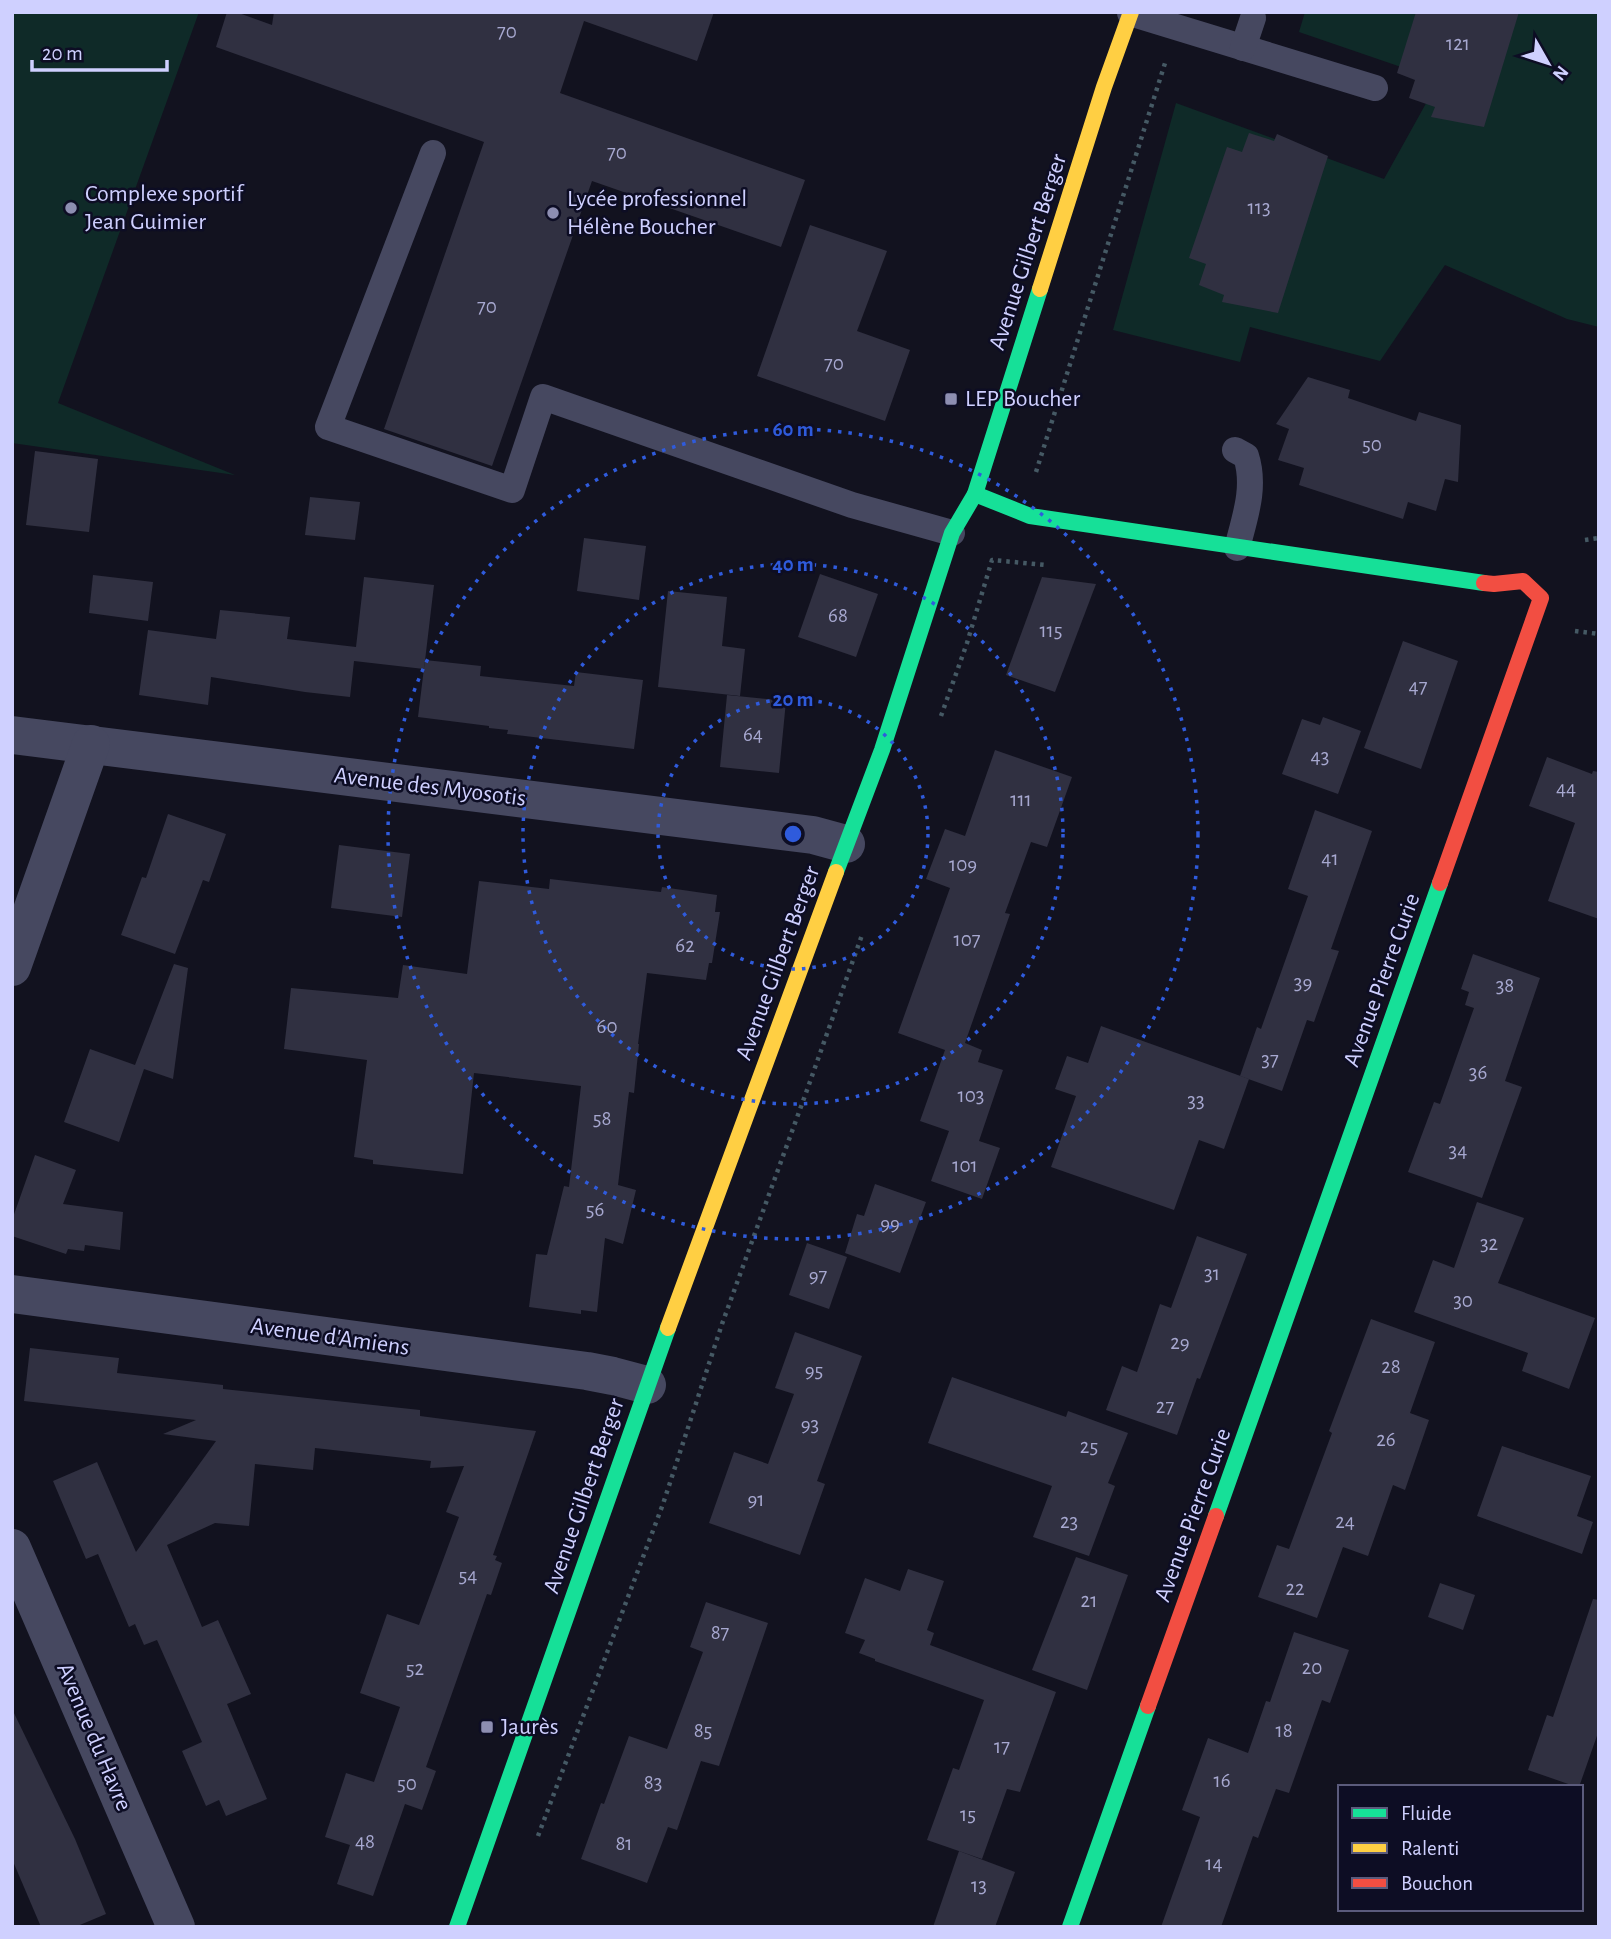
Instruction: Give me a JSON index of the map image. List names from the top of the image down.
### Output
{
  "streets": {
    "street": [
      "Avenue Gilbert Berger",
      "Avenue des Myosotis",
      "Avenue Pierre Curie",
      "Avenue d'Amiens",
      "Avenue du Havre"
    ]
  },
  "crossings": [
    ["Avenue Gilbert Berger", "Avenue des Myosotis"],
    ["Avenue Gilbert Berger", "Avenue Pierre Curie"],
    ["Avenue Gilbert Berger", "Avenue d'Amiens"]
  ],
  "places": {
    "other": ["Complexe sportif Jean Guimier", "Lycée professionnel Hélène Boucher"],
    "transit": ["LEP Boucher", "Jaurès"]
  },
  "house_numbers": [
    "70",
    "121",
    "70",
    "113",
    "70",
    "70",
    "50",
    "68",
    "115",
    "47",
    "64",
    "43",
    "44",
    "111",
    "41",
    "109",
    "107",
    "62",
    "39",
    "38",
    "60",
    "37",
    "36",
    "103",
    "33",
    "58",
    "34",
    "101",
    "56",
    "99",
    "32",
    "31",
    "97",
    "30",
    "29",
    "28",
    "95",
    "27",
    "93",
    "26",
    "25",
    "91",
    "23",
    "24",
    "54",
    "22",
    "21",
    "87",
    "20",
    "52",
    "85",
    "18",
    "17",
    "16",
    "83",
    "50",
    "15",
    "48",
    "81",
    "14",
    "13"
  ],
  "legend": ["Fluide", "Ralenti", "Bouchon"],
  "scale_bar": "20 m",
  "north": "bottom right",
  "rings": ["60 m", "40 m", "20 m"]
}
